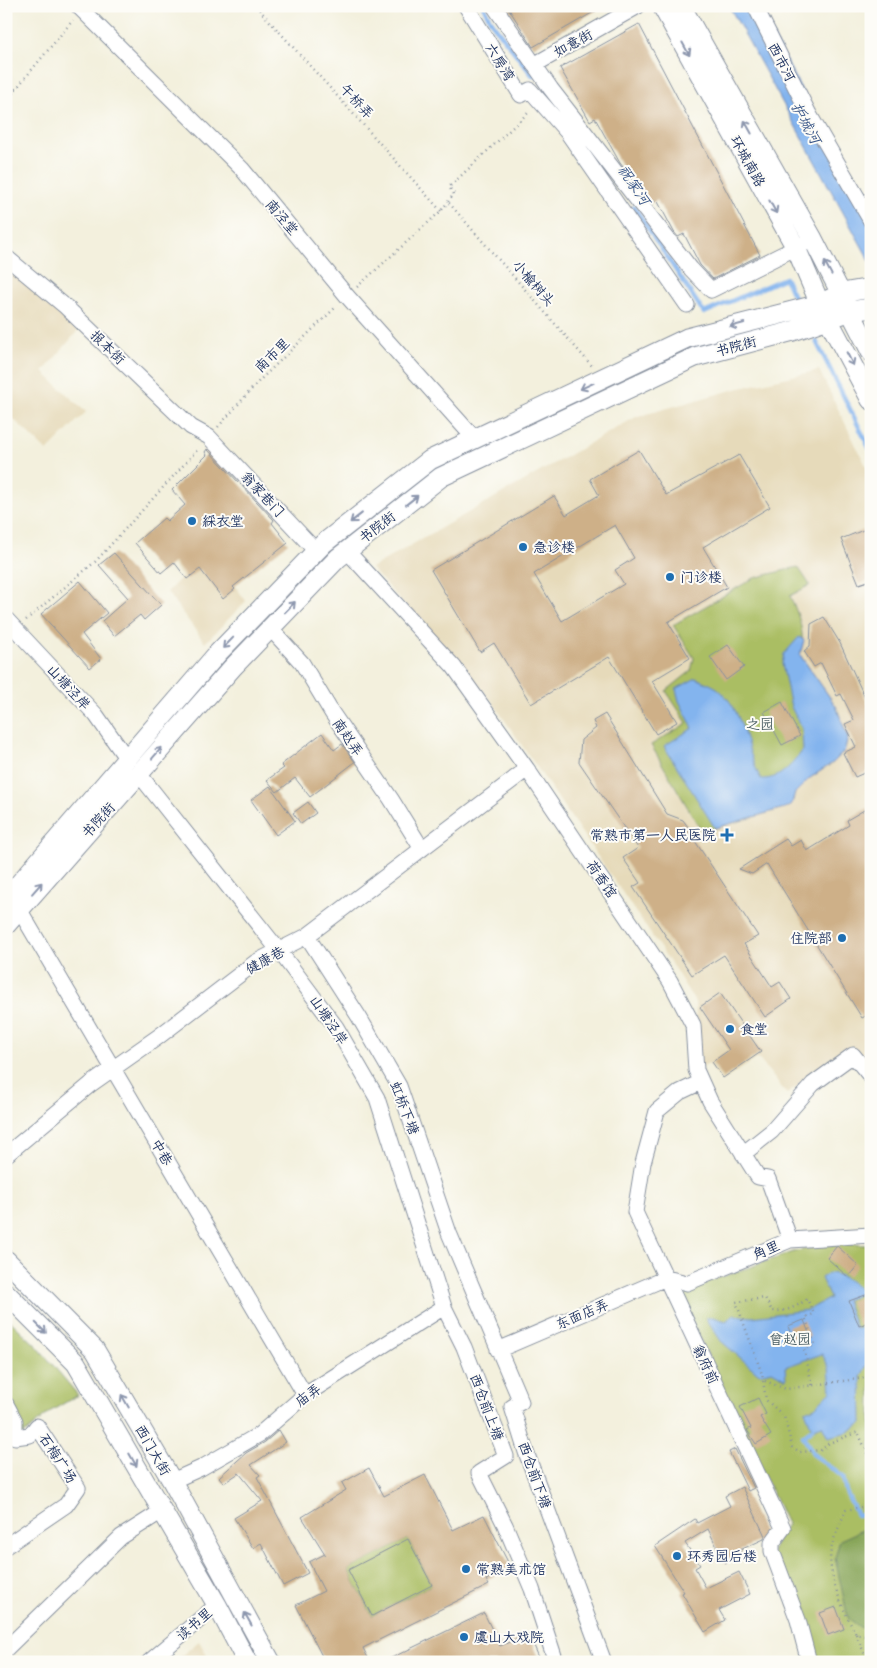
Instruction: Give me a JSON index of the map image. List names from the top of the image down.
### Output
{
  "streets": {
    "main road": ["环城南路", "书院街", "西门大街"],
    "street": [
      "如意街",
      "六房湾",
      "西市河",
      "南泾堂",
      "报本街",
      "翁家巷门",
      "山塘泾岸",
      "南赵弄",
      "荷香馆",
      "健康巷",
      "虹桥下塘",
      "中巷",
      "角里",
      "东面店弄",
      "翁府前",
      "庙弄",
      "西仓前上塘",
      "石梅广场",
      "西仓前下塘",
      "读书里"
    ],
    "path": ["午桥弄", "小榆树头", "南市里"]
  },
  "crossings": [
    ["六房湾", "南市里"],
    ["午桥弄", "南市里"],
    ["环城南路", "书院街"],
    ["南泾堂", "书院街"],
    ["南泾堂", "南市里"],
    ["小榆树头", "书院街"],
    ["小榆树头", "南市里"],
    ["书院街", "翁家巷门"],
    ["书院街", "山塘泾岸"],
    ["书院街", "南赵弄"],
    ["书院街", "荷香馆"],
    ["书院街", "中巷"],
    ["报本街", "南市里"],
    ["报本街", "翁家巷门"],
    ["南市里", "翁家巷门"],
    ["南市里", "山塘泾岸"],
    ["山塘泾岸", "健康巷"],
    ["山塘泾岸", "庙弄"],
    ["山塘泾岸", "西仓前上塘"],
    ["南赵弄", "健康巷"],
    ["荷香馆", "健康巷"],
    ["荷香馆", "角里"],
    ["荷香馆", "翁府前"],
    ["健康巷", "虹桥下塘"],
    ["健康巷", "中巷"],
    ["虹桥下塘", "西仓前下塘"],
    ["中巷", "庙弄"],
    ["角里", "东面店弄"],
    ["角里", "翁府前"],
    ["东面店弄", "翁府前"],
    ["东面店弄", "西仓前下塘"],
    ["庙弄", "西仓前上塘"],
    ["庙弄", "西门大街"],
    ["西门大街", "读书里"]
  ],
  "water": ["护城河", "祝家河"],
  "parks": ["之园", "曾赵园"],
  "places": {
    "other": [
      "綵衣堂",
      "急诊楼",
      "门诊楼",
      "住院部",
      "食堂",
      "环秀园后楼",
      "常熟美术馆",
      "虞山大戏院"
    ],
    "health": ["常熟市第一人民医院"]
  }
}
